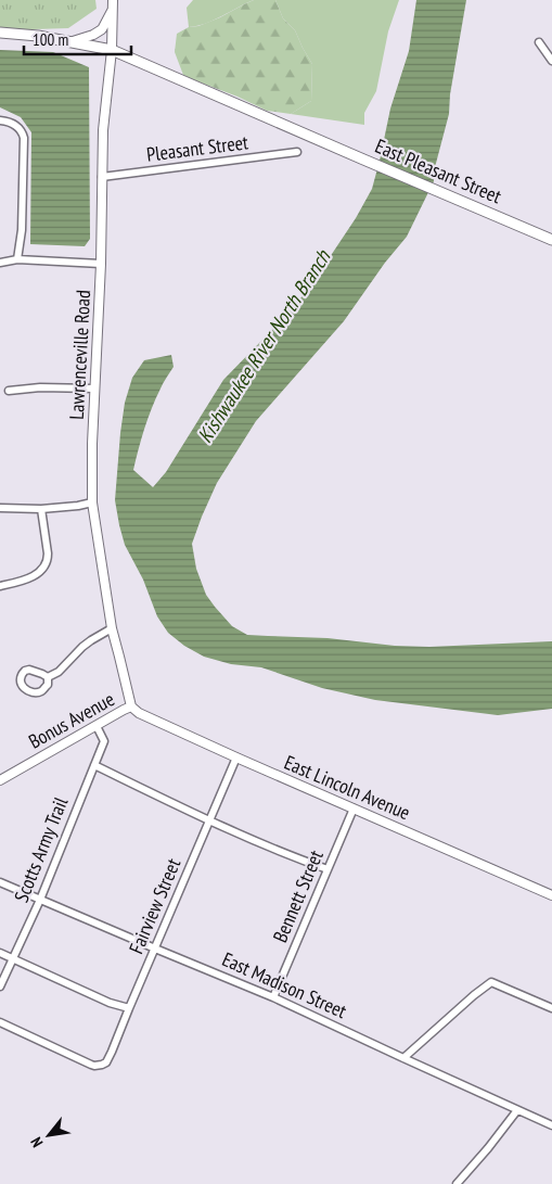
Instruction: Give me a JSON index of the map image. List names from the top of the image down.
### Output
{
  "streets": {
    "main road": ["East Pleasant Street"],
    "street": [
      "Pleasant Street",
      "Lawrenceville Road",
      "Bonus Avenue",
      "East Lincoln Avenue",
      "Scotts Army Trail",
      "Bennett Street",
      "Fairview Street",
      "East Madison Street"
    ]
  },
  "crossings": [
    ["Pleasant Street", "Lawrenceville Road"],
    ["East Pleasant Street", "Lawrenceville Road"],
    ["Lawrenceville Road", "Bonus Avenue"],
    ["Lawrenceville Road", "East Lincoln Avenue"],
    ["Bonus Avenue", "East Lincoln Avenue"],
    ["Bonus Avenue", "Scotts Army Trail"],
    ["East Lincoln Avenue", "Bennett Street"],
    ["East Lincoln Avenue", "Fairview Street"],
    ["Scotts Army Trail", "East Madison Street"],
    ["Bennett Street", "East Madison Street"],
    ["Fairview Street", "East Madison Street"]
  ],
  "water": ["Kishwaukee River North Branch"],
  "scale_bar": "100 m",
  "north": "bottom left"
}
